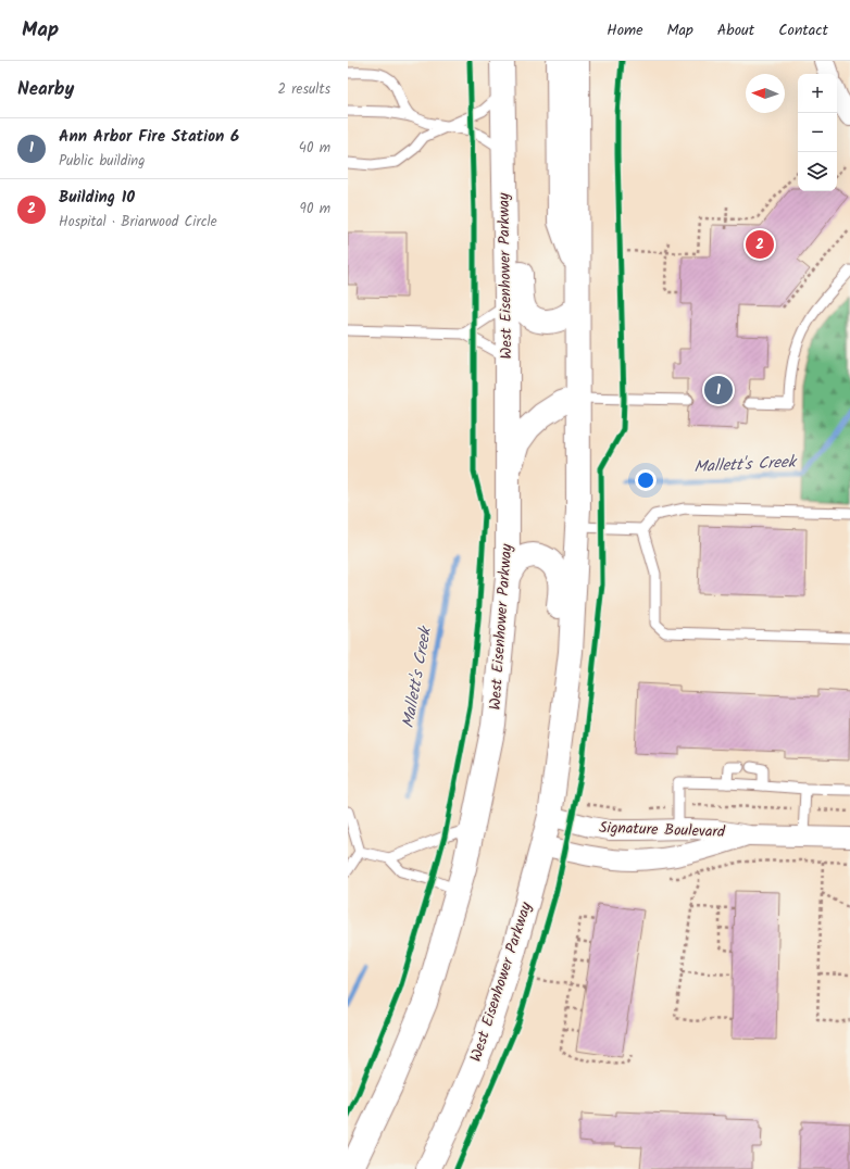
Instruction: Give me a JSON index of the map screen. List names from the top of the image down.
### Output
{
  "streets": {
    "main road": ["West Eisenhower Parkway"],
    "street": ["Signature Boulevard"]
  },
  "crossings": [
    ["West Eisenhower Parkway", "Signature Boulevard"]
  ],
  "water": ["Mallett's Creek"],
  "north": "left",
  "page": {
    "header": "Map",
    "nav": [
      "Home",
      "Map",
      "About",
      "Contact"
    ],
    "heading": ["Nearby", "2 results"],
    "map_buttons": ["+", "−"],
    "list": [
      {
        "mark": "1",
        "name": "Ann Arbor Fire Station 6",
        "note": "Public building",
        "value": "40 m"
      },
      {
        "mark": "2",
        "name": "Building 10",
        "note": "Hospital · Briarwood Circle",
        "value": "90 m"
      }
    ],
    "pins": ["2", "1"]
  }
}
